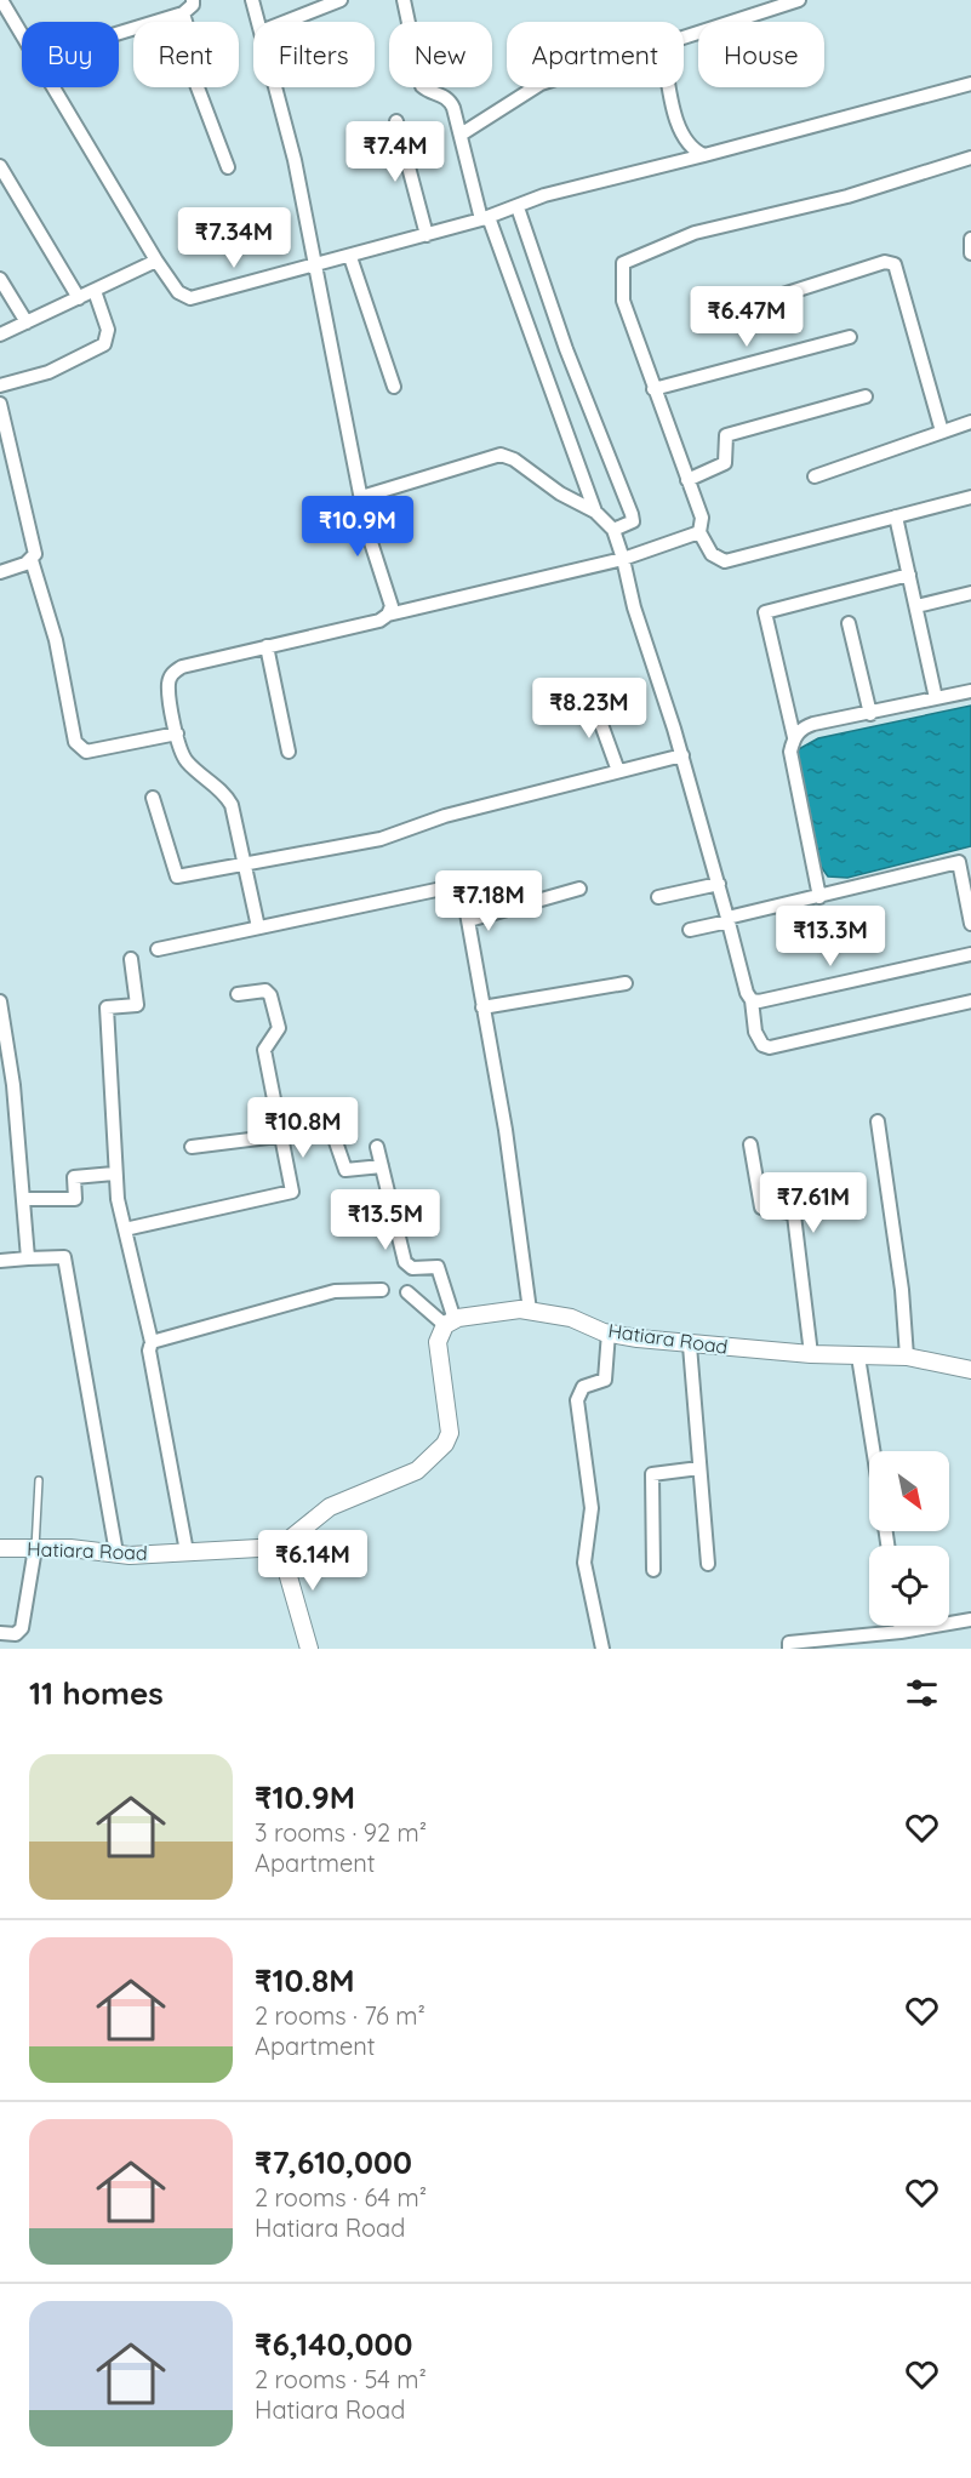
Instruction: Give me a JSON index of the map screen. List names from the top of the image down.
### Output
{
  "streets": {
    "street": ["Hatiara Road"]
  },
  "north": "bottom right",
  "page": {
    "chip": [
      "Buy",
      "Rent",
      "Filters",
      "New",
      "Apartment",
      "House"
    ],
    "price": [
      "₹7.4M",
      "₹7.34M",
      "₹6.47M",
      "₹10.9M",
      "₹8.23M",
      "₹7.18M",
      "₹13.3M",
      "₹10.8M",
      "₹7.61M",
      "₹13.5M",
      "₹6.14M"
    ],
    "heading": "11 homes",
    "list": [
      {
        "name": "₹10.9M",
        "note": "3 rooms · 92 m² · Apartment"
      },
      {
        "name": "₹10.8M",
        "note": "2 rooms · 76 m² · Apartment"
      },
      {
        "name": "₹7,610,000",
        "note": "2 rooms · 64 m² · Hatiara Road"
      },
      {
        "name": "₹6,140,000",
        "note": "2 rooms · 54 m² · Hatiara Road"
      }
    ]
  }
}
